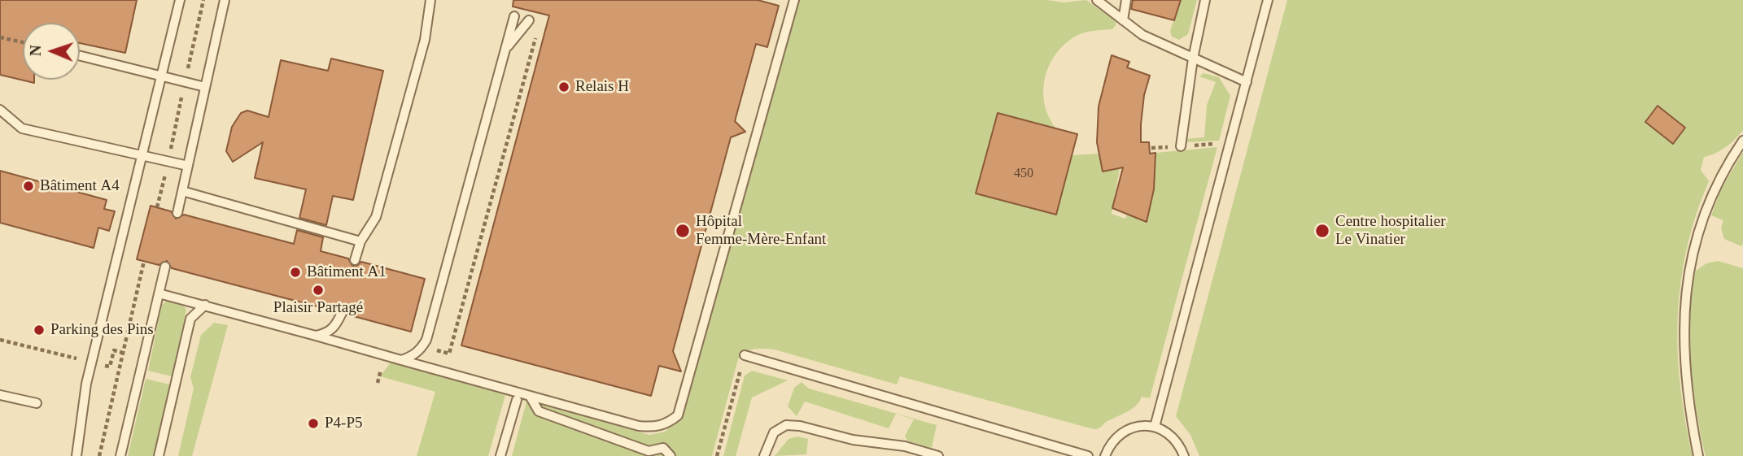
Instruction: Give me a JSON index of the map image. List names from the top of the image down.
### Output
{
  "places": [
    "Relais H",
    "Bâtiment A4",
    "Hôpital Femme-Mère-Enfant",
    "Centre hospitalier Le Vinatier",
    "Bâtiment A1",
    "Plaisir Partagé",
    "Parking des Pins",
    "P4-P5"
  ],
  "house_numbers": ["450"],
  "north": "left"
}
